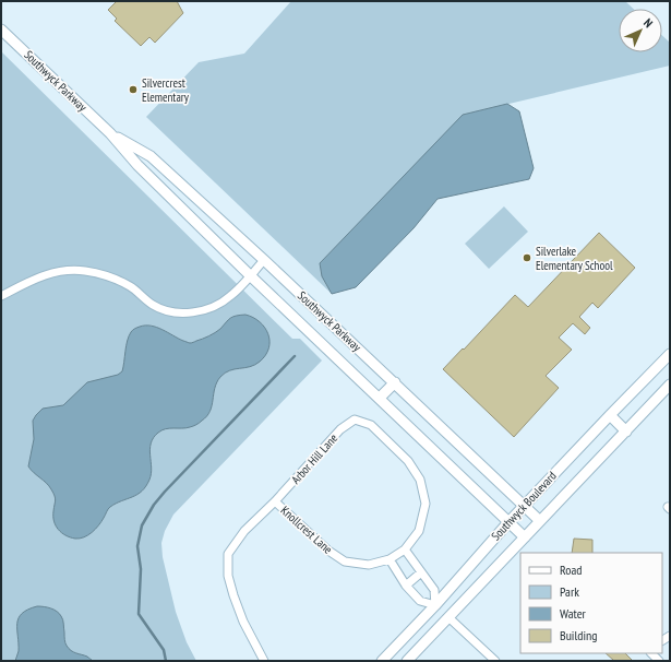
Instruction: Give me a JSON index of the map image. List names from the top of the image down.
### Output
{
  "streets": {
    "street": [
      "Southwyck Parkway",
      "Arbor Hill Lane",
      "Southwyck Boulevard",
      "Knollcrest Lane"
    ]
  },
  "crossings": [
    ["Southwyck Parkway", "Southwyck Boulevard"],
    ["Arbor Hill Lane", "Knollcrest Lane"]
  ],
  "places": ["Silvercrest Elementary", "Silverlake Elementary School"],
  "legend": [
    "Road",
    "Park",
    "Water",
    "Building"
  ],
  "north": "top right"
}
